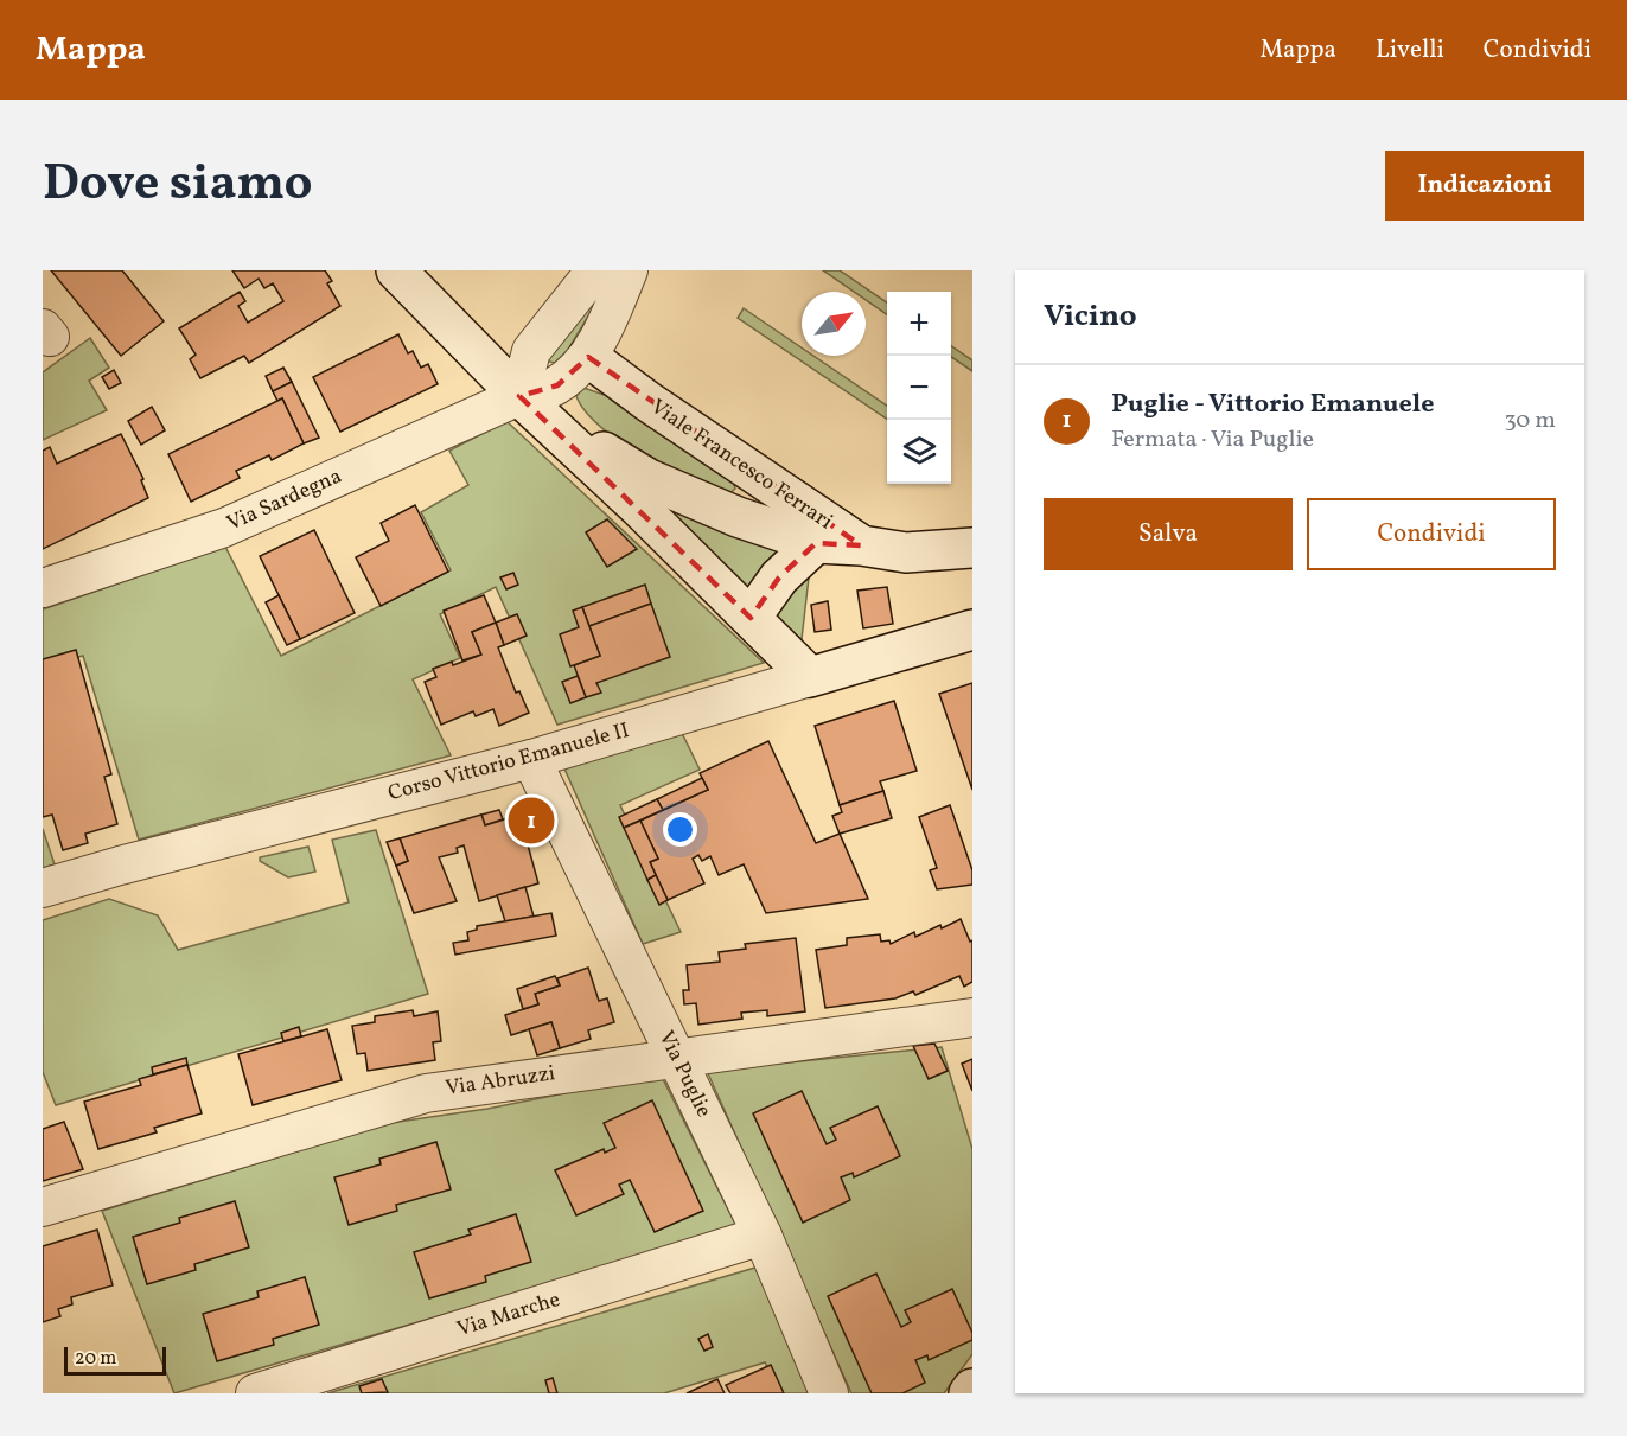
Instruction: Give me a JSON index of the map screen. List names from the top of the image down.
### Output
{
  "streets": {
    "street": [
      "Viale Francesco Ferrari",
      "Via Sardegna",
      "Corso Vittorio Emanuele II",
      "Via Puglie",
      "Via Abruzzi",
      "Via Marche"
    ]
  },
  "crossings": [
    ["Viale Francesco Ferrari", "Via Sardegna"],
    ["Viale Francesco Ferrari", "Corso Vittorio Emanuele II"],
    ["Corso Vittorio Emanuele II", "Via Puglie"],
    ["Via Puglie", "Via Abruzzi"],
    ["Via Puglie", "Via Marche"]
  ],
  "scale_bar": "20 m",
  "north": "top right",
  "page": {
    "header": "Mappa",
    "nav": ["Mappa", "Livelli", "Condividi"],
    "title": "Dove siamo",
    "buttons": [
      "Indicazioni",
      ["Salva", "Condividi"]
    ],
    "heading": "Vicino",
    "map_buttons": ["+", "−"],
    "list": [
      {
        "mark": "1",
        "name": "Puglie - Vittorio Emanuele",
        "note": "Fermata · Via Puglie",
        "value": "30 m"
      }
    ],
    "pins": "1",
    "scale": "20 m"
  }
}
